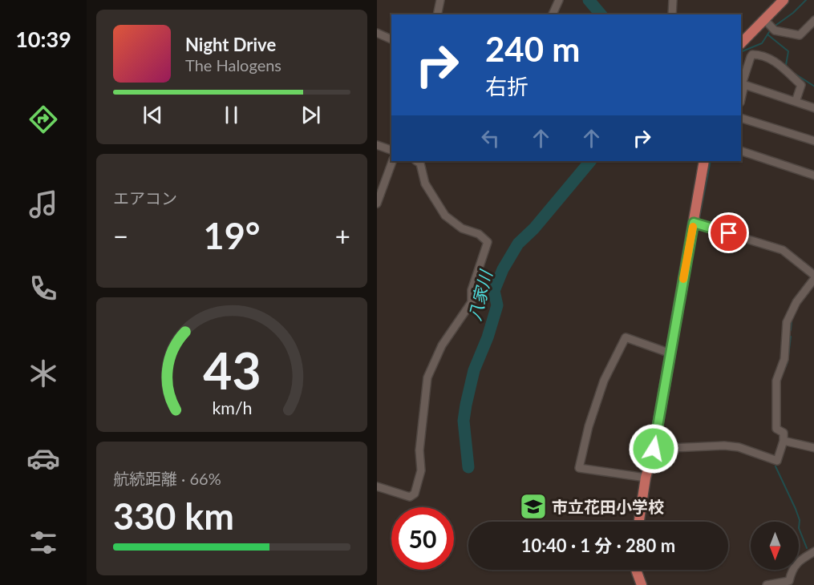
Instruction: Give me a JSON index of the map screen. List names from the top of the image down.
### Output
{
  "water": ["八家川"],
  "places": {
    "school or university": ["市立花田小学校"]
  },
  "north": "bottom",
  "page": {
    "tabs": "10:39",
    "turn": ["240 m", "右折"],
    "song": ["Night Drive", "The Halogens"],
    "tile": [
      "エアコン",
      ["航続距離 · 66%", "330 km"]
    ],
    "heat": ["−", "19°", "+"],
    "limit": "50",
    "trip": "10:40 · 1 分 · 280 m",
    "gauge": ["43", "km/h"]
  }
}
